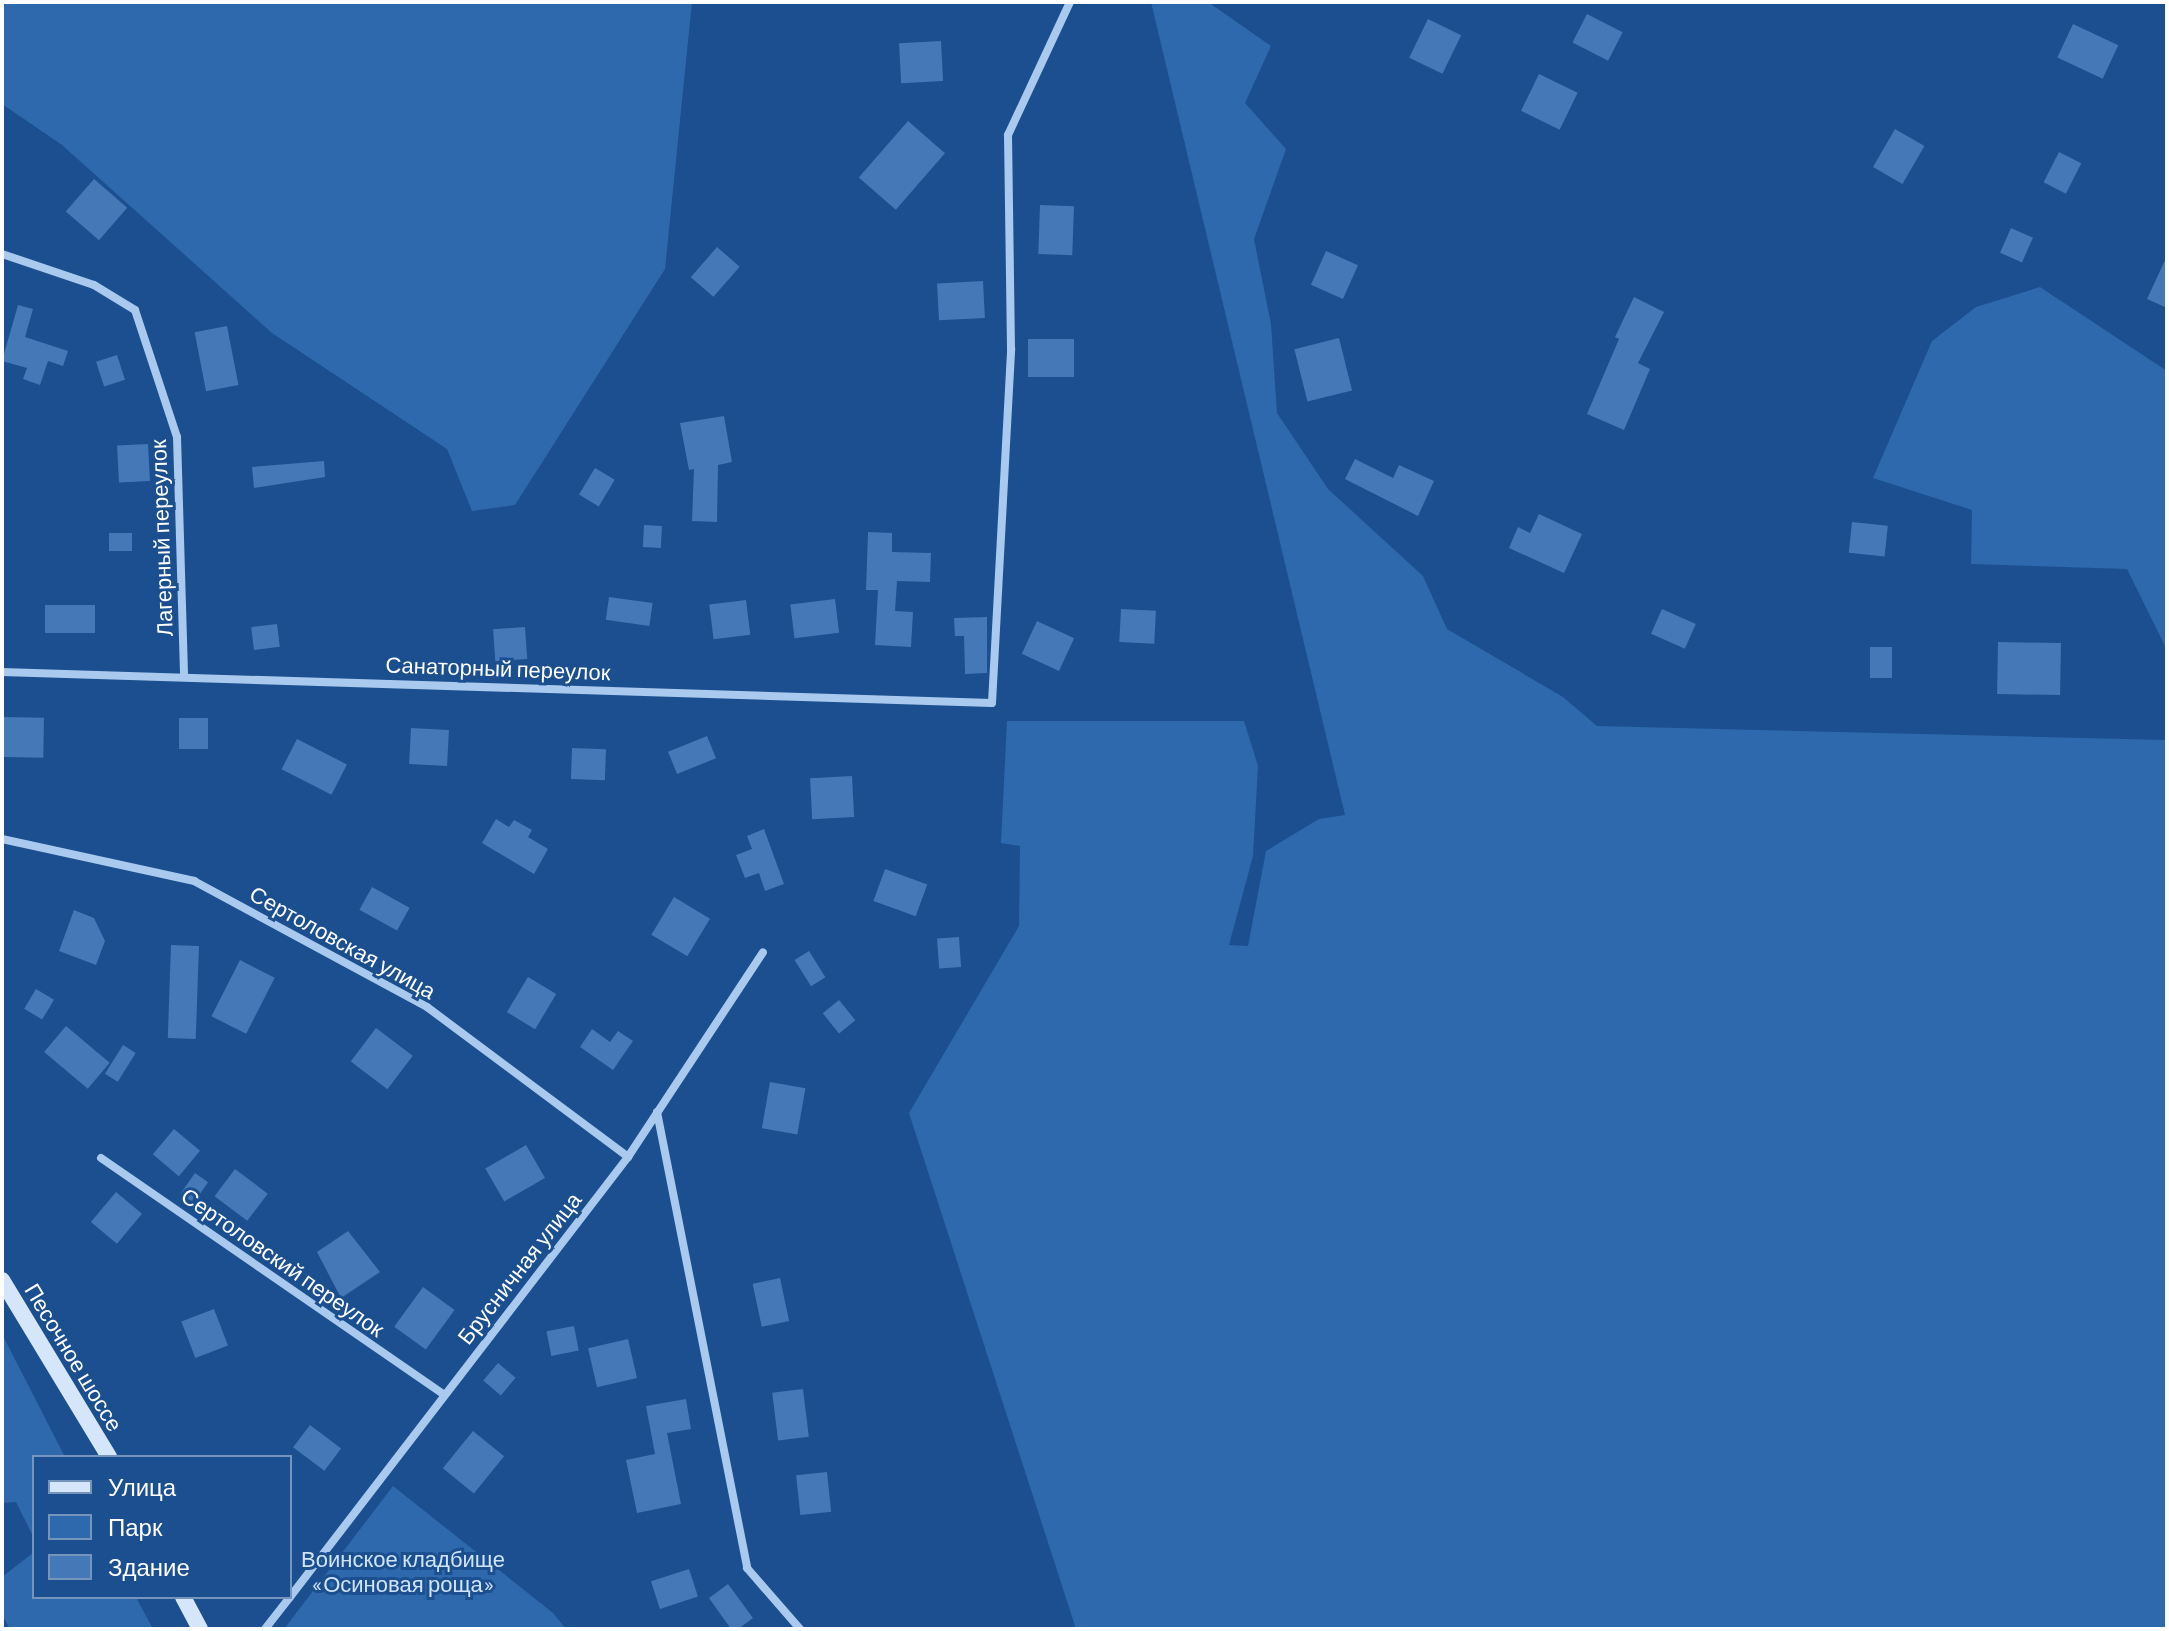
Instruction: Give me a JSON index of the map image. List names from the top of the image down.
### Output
{
  "streets": {
    "main road": ["Песочное шоссе"],
    "street": [
      "Лагерный переулок",
      "Санаторный переулок",
      "Сертоловская улица",
      "Сертоловский переулок",
      "Брусничная улица"
    ]
  },
  "crossings": [
    ["Лагерный переулок", "Санаторный переулок"],
    ["Сертоловская улица", "Брусничная улица"],
    ["Сертоловский переулок", "Брусничная улица"]
  ],
  "parks": ["Воинское кладбище «Осиновая роща»"],
  "legend": ["Улица", "Парк", "Здание"]
}
